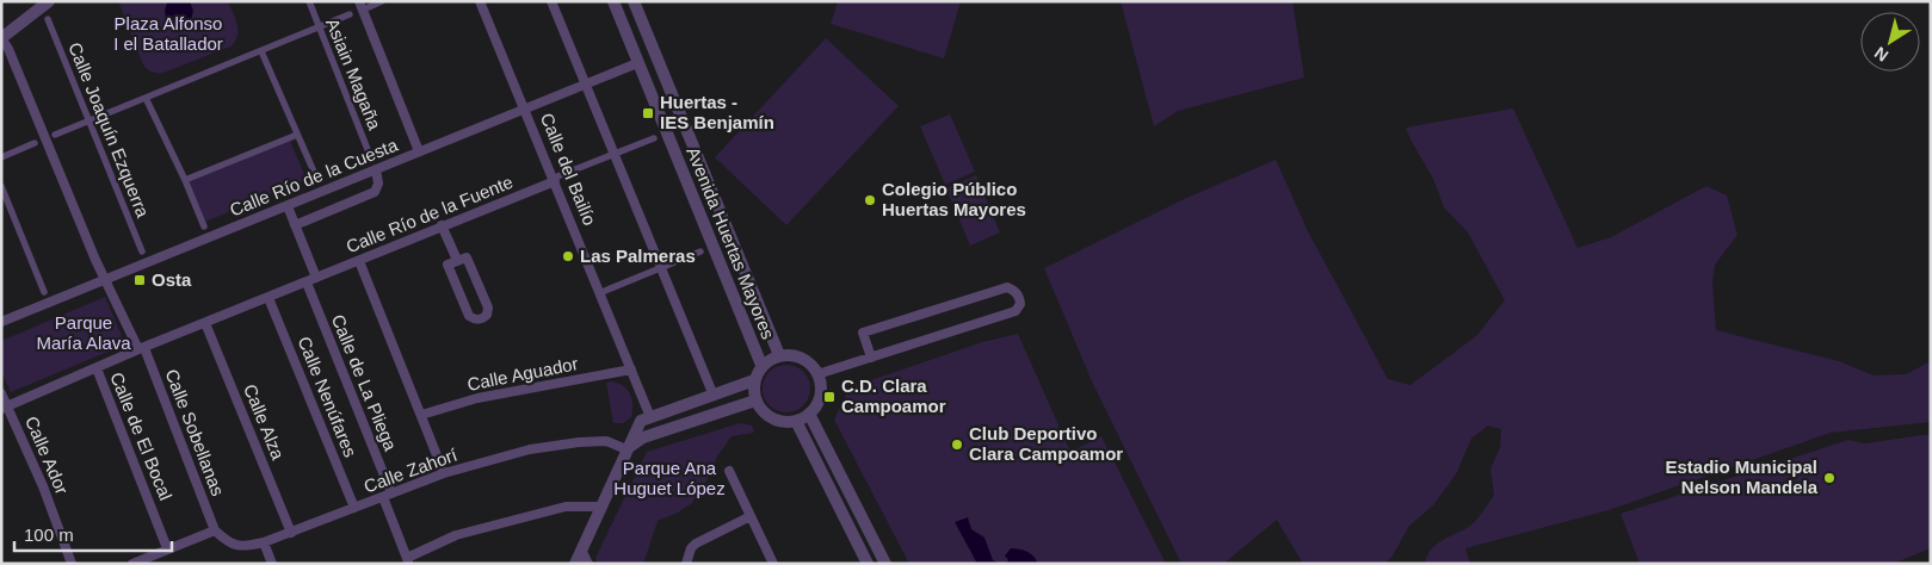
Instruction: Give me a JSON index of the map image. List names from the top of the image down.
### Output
{
  "streets": {
    "street": [
      "Asiain Magaña",
      "Calle Joaquín Ezquerra",
      "Calle del Bailío",
      "Calle Río de la Cuesta",
      "Calle Río de la Fuente",
      "Avenida Huertas Mayores",
      "Calle Aguador",
      "Calle de La Pliega",
      "Calle Nenúfares",
      "Calle Alza",
      "Calle Sobellanas",
      "Calle de El Bocal",
      "Calle Ador",
      "Calle Zahorí"
    ]
  },
  "crossings": [
    ["Calle del Bailío", "Calle Río de la Cuesta"],
    ["Calle del Bailío", "Calle Río de la Fuente"],
    ["Calle del Bailío", "Calle Aguador"],
    ["Calle Río de la Cuesta", "Avenida Huertas Mayores"],
    ["Calle Río de la Cuesta", "Calle Sobellanas"],
    ["Calle Río de la Fuente", "Calle de La Pliega"],
    ["Calle Río de la Fuente", "Calle Nenúfares"],
    ["Calle Río de la Fuente", "Calle Alza"],
    ["Calle Río de la Fuente", "Calle Sobellanas"],
    ["Calle Río de la Fuente", "Calle de El Bocal"],
    ["Calle Río de la Fuente", "Calle Ador"],
    ["Calle de La Pliega", "Calle Zahorí"],
    ["Calle Nenúfares", "Calle Zahorí"],
    ["Calle Alza", "Calle Zahorí"],
    ["Calle Sobellanas", "Calle Zahorí"]
  ],
  "parks": ["Plaza Alfonso I el Batallador", "Parque María Alava", "Parque Ana Huguet López"],
  "places": {
    "transit": ["Huertas - IES Benjamín", "Osta", "C.D. Clara Campoamor"],
    "other": [
      "Colegio Público Huertas Mayores",
      "Las Palmeras",
      "Club Deportivo Clara Campoamor",
      "Estadio Municipal Nelson Mandela"
    ]
  },
  "scale_bar": "100 m",
  "north": "bottom left"
}
